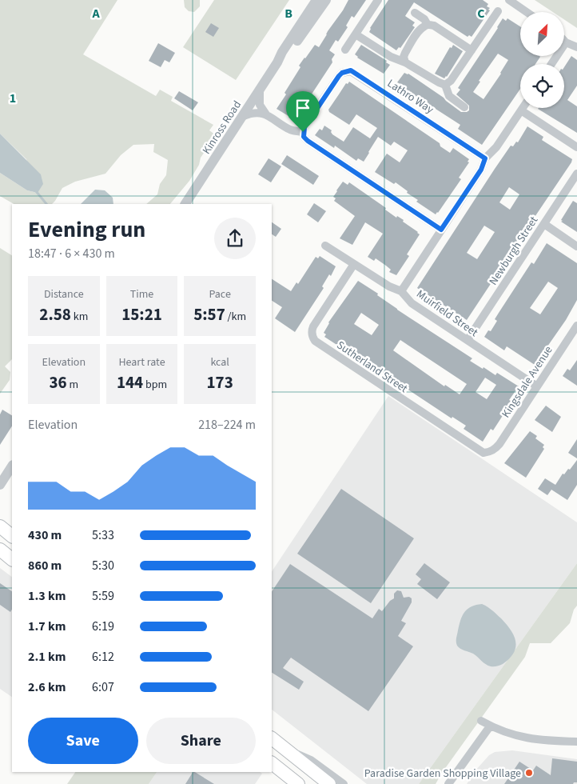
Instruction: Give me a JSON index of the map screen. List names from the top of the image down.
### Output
{
  "streets": {
    "street": [
      "Lathro Way",
      "Kinross Road",
      "Newburgh Street",
      "Muirfield Street",
      "Sutherland Street",
      "Kingsdale Avenue"
    ]
  },
  "crossings": [
    ["Newburgh Street", "Muirfield Street"],
    ["Muirfield Street", "Sutherland Street"],
    ["Muirfield Street", "Kingsdale Avenue"],
    ["Sutherland Street", "Kingsdale Avenue"]
  ],
  "places": ["Paradise Garden Shopping Village"],
  "north": "top right",
  "page": {
    "heading": ["Evening run", "18:47 · 6 × 430 m"],
    "stats": [
      ["Distance", "2.58 km"],
      ["Time", "15:21"],
      ["Pace", "5:57 /km"],
      ["Elevation", "36 m"],
      ["Heart rate", "144 bpm"],
      ["kcal", "173"]
    ],
    "chart": ["Elevation", "218–224 m"],
    "list": [
      {
        "name": "430 m",
        "note": "5:33"
      },
      {
        "name": "860 m",
        "note": "5:30"
      },
      {
        "name": "1.3 km",
        "note": "5:59"
      },
      {
        "name": "1.7 km",
        "note": "6:19"
      },
      {
        "name": "2.1 km",
        "note": "6:12"
      },
      {
        "name": "2.6 km",
        "note": "6:07"
      }
    ],
    "buttons": ["Save", "Share"]
  },
  "grid": {
    "columns": ["A", "B", "C"],
    "rows": ["1"]
  }
}
